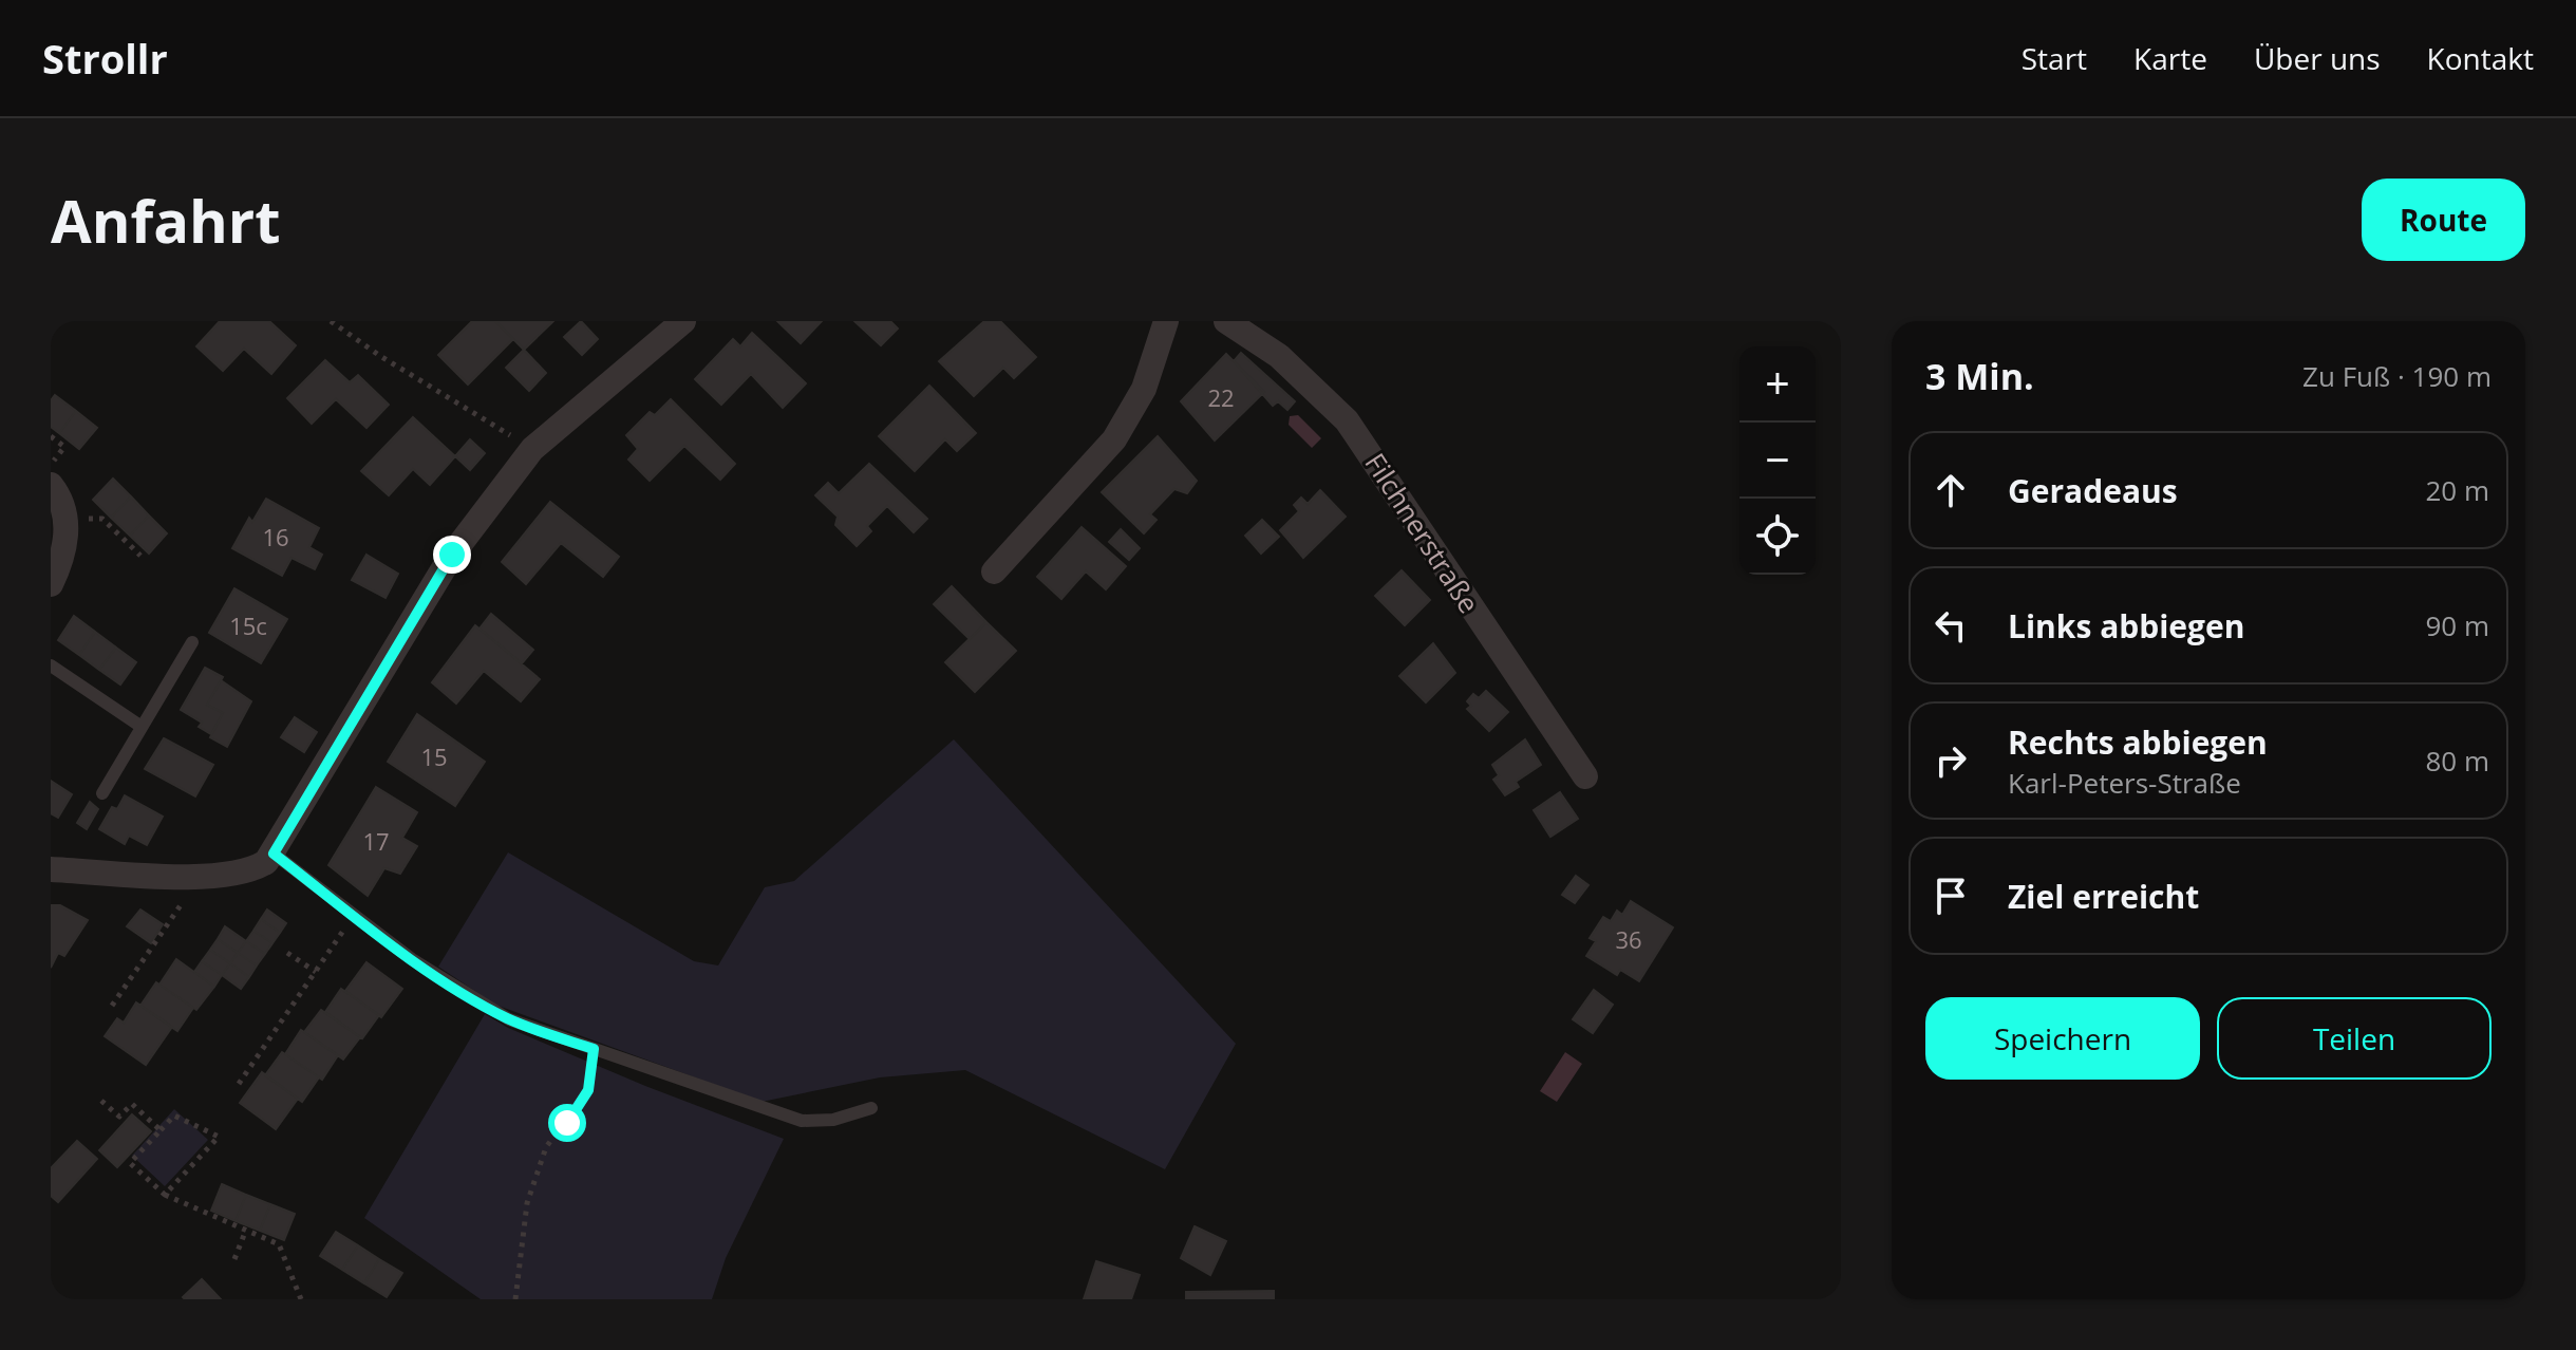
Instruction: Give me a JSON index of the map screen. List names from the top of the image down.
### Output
{
  "streets": {
    "street": ["Filchnerstraße"]
  },
  "house_numbers": [
    "22",
    "16",
    "15c",
    "15",
    "17",
    "36"
  ],
  "page": {
    "header": "Strollr",
    "nav": [
      "Start",
      "Karte",
      "Über uns",
      "Kontakt"
    ],
    "buttons": [
      "Route",
      ["Speichern", "Teilen"]
    ],
    "title": "Anfahrt",
    "heading": ["3 Min.", "Zu Fuß · 190 m"],
    "map_buttons": ["+", "−"],
    "list": [
      ["Geradeaus", "20 m"],
      ["Links abbiegen", "90 m"],
      ["Rechts abbiegen", "Karl-Peters-Straße", "80 m"],
      "Ziel erreicht"
    ]
  }
}
